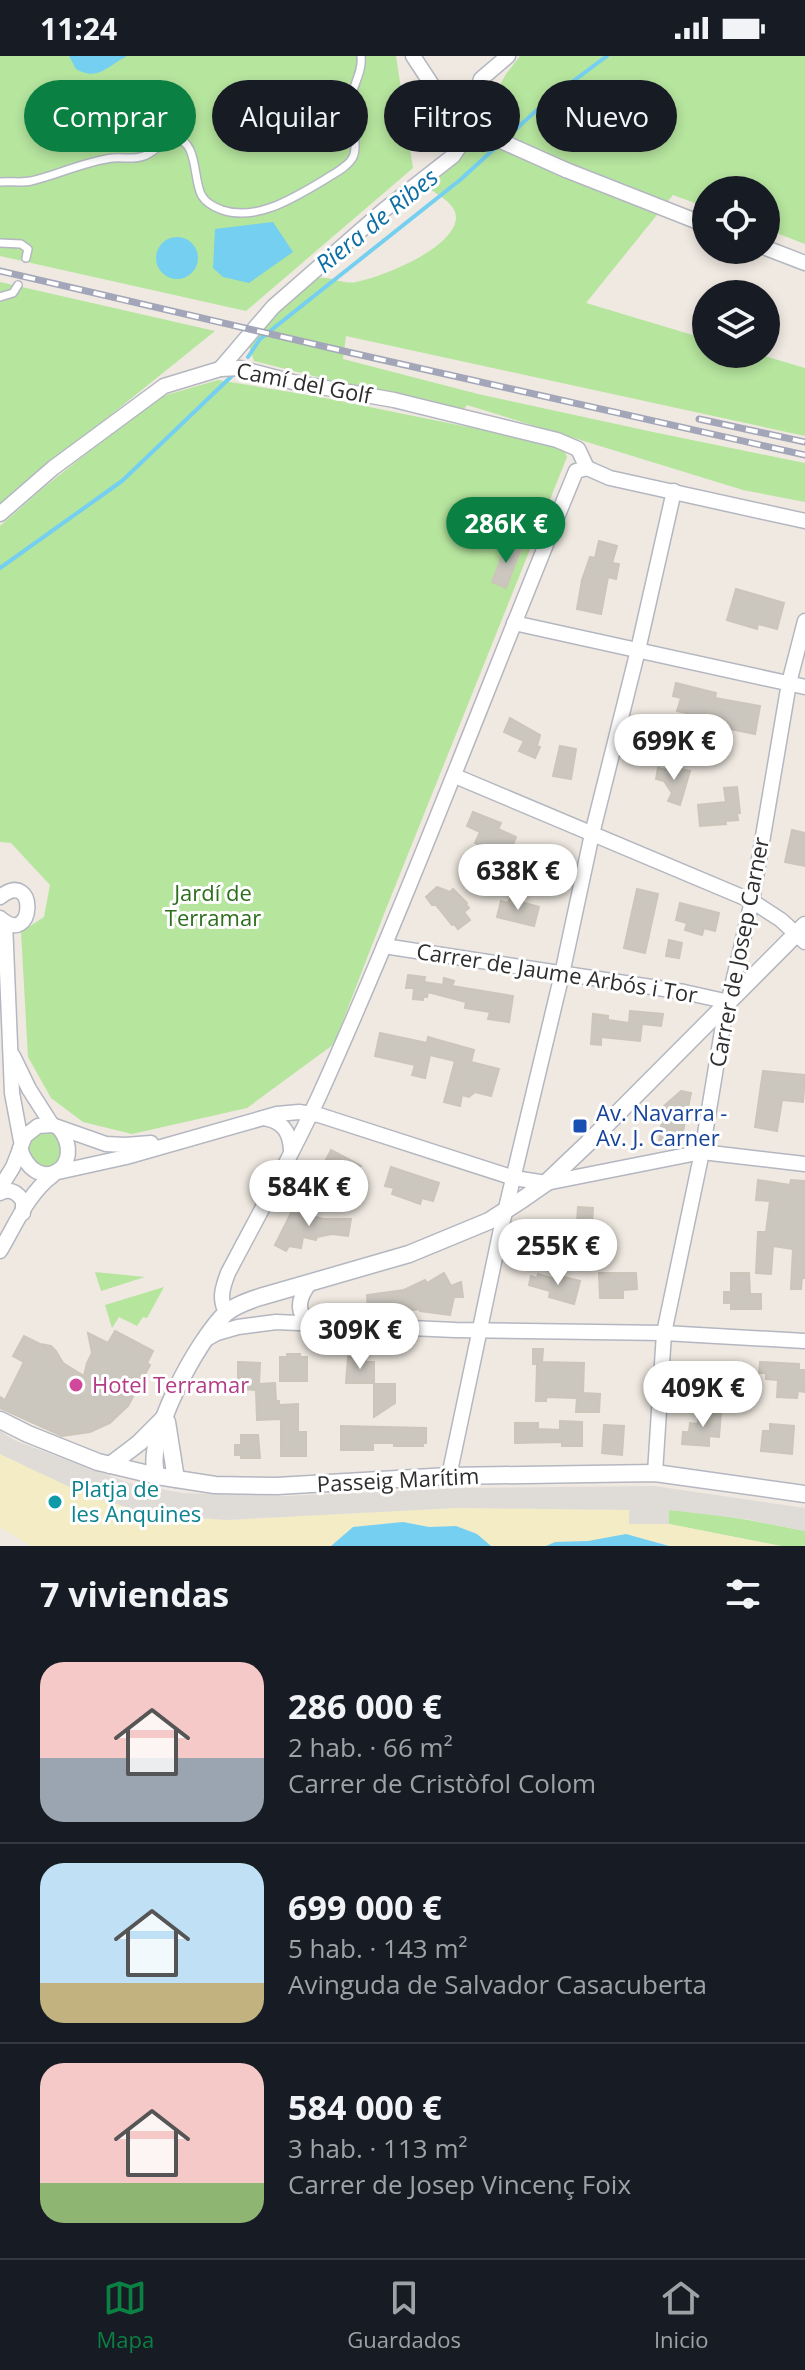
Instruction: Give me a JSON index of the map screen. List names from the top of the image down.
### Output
{
  "streets": {
    "street": [
      "Camí del Golf",
      "Carrer de Josep Carner",
      "Carrer de Jaume Arbós i Tor",
      "Passeig Marítim"
    ]
  },
  "crossings": [
    ["Carrer de Josep Carner", "Carrer de Jaume Arbós i Tor"],
    ["Carrer de Josep Carner", "Passeig Marítim"]
  ],
  "water": ["Riera de Ribes"],
  "parks": ["Jardí de Terramar"],
  "places": {
    "transit": ["Av. Navarra - Av. J. Carner"],
    "other": ["Hotel Terramar", "Platja de les Anquines"]
  },
  "page": {
    "status": "11:24",
    "chip": [
      "Comprar",
      "Alquilar",
      "Filtros",
      "Nuevo"
    ],
    "price": [
      "286K €",
      "699K €",
      "638K €",
      "584K €",
      "255K €",
      "309K €",
      "409K €"
    ],
    "heading": "7 viviendas",
    "list": [
      {
        "name": "286 000 €",
        "note": "2 hab. · 66 m² · Carrer de Cristòfol Colom"
      },
      {
        "name": "699 000 €",
        "note": "5 hab. · 143 m² · Avinguda de Salvador Casacuberta"
      },
      {
        "name": "584 000 €",
        "note": "3 hab. · 113 m² · Carrer de Josep Vincenç Foix"
      }
    ],
    "tabs": ["Mapa", "Guardados", "Inicio"]
  }
}
